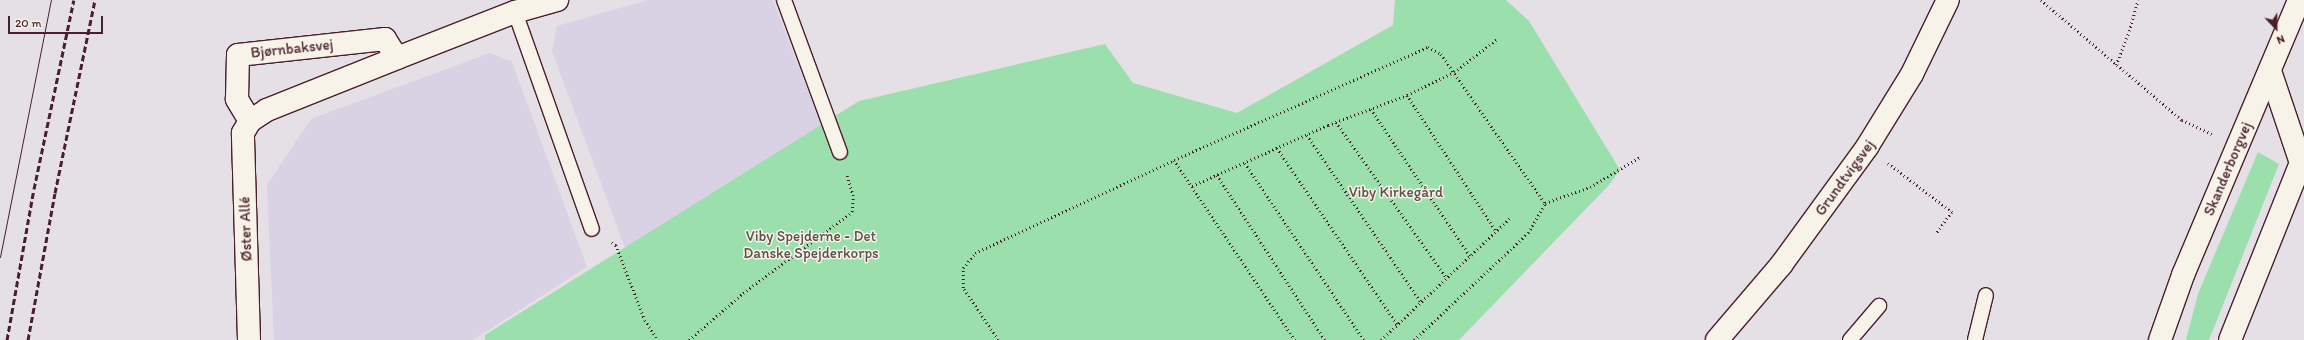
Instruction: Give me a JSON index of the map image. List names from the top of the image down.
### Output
{
  "streets": {
    "street": [
      "Bjørnbaksvej",
      "Skanderborgvej",
      "Grundtvigsvej",
      "Øster Allé"
    ]
  },
  "crossings": [
    ["Bjørnbaksvej", "Øster Allé"]
  ],
  "parks": ["Viby Kirkegård", "Viby Spejderne - Det Danske Spejderkorps"],
  "scale_bar": "20 m",
  "north": "bottom"
}
